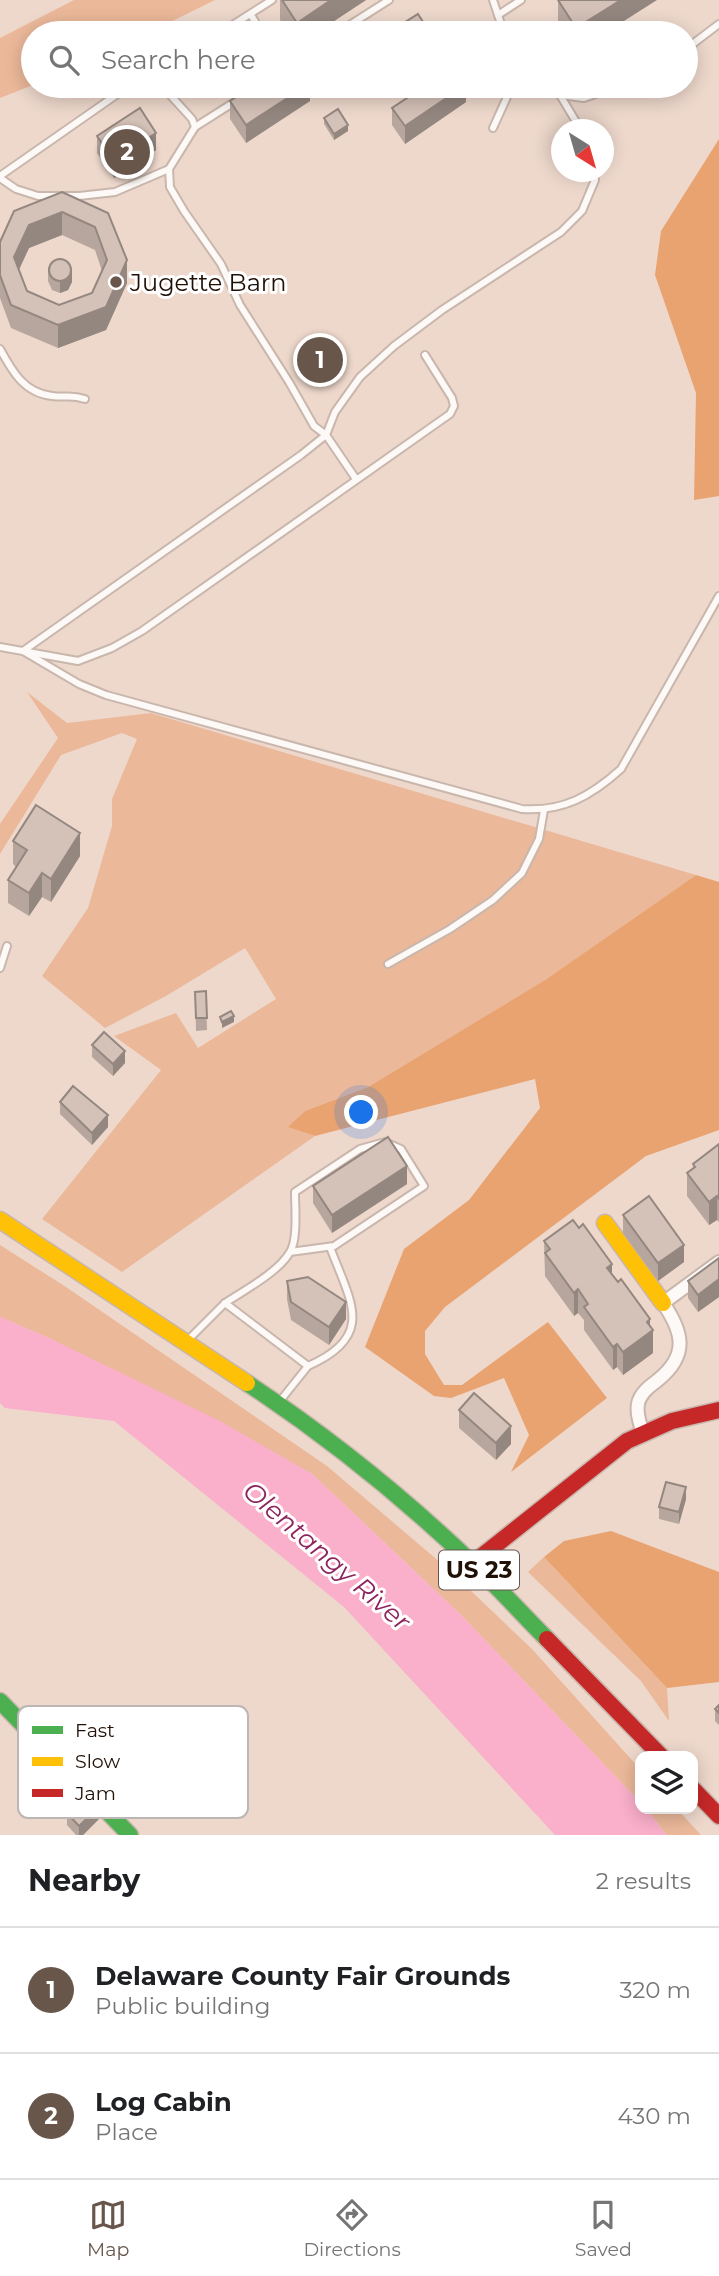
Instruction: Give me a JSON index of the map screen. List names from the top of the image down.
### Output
{
  "streets": {
    "main road": ["US 23"]
  },
  "water": ["Olentangy River"],
  "places": ["Jugette Barn"],
  "legend": ["Fast", "Slow", "Jam"],
  "north": "bottom right",
  "page": {
    "search": "Search here",
    "pins": ["2", "1"],
    "heading": ["Nearby", "2 results"],
    "list": [
      {
        "mark": "1",
        "name": "Delaware County Fair Grounds",
        "note": "Public building",
        "value": "320 m"
      },
      {
        "mark": "2",
        "name": "Log Cabin",
        "note": "Place",
        "value": "430 m"
      }
    ],
    "nav": ["Map", "Directions", "Saved"]
  }
}
